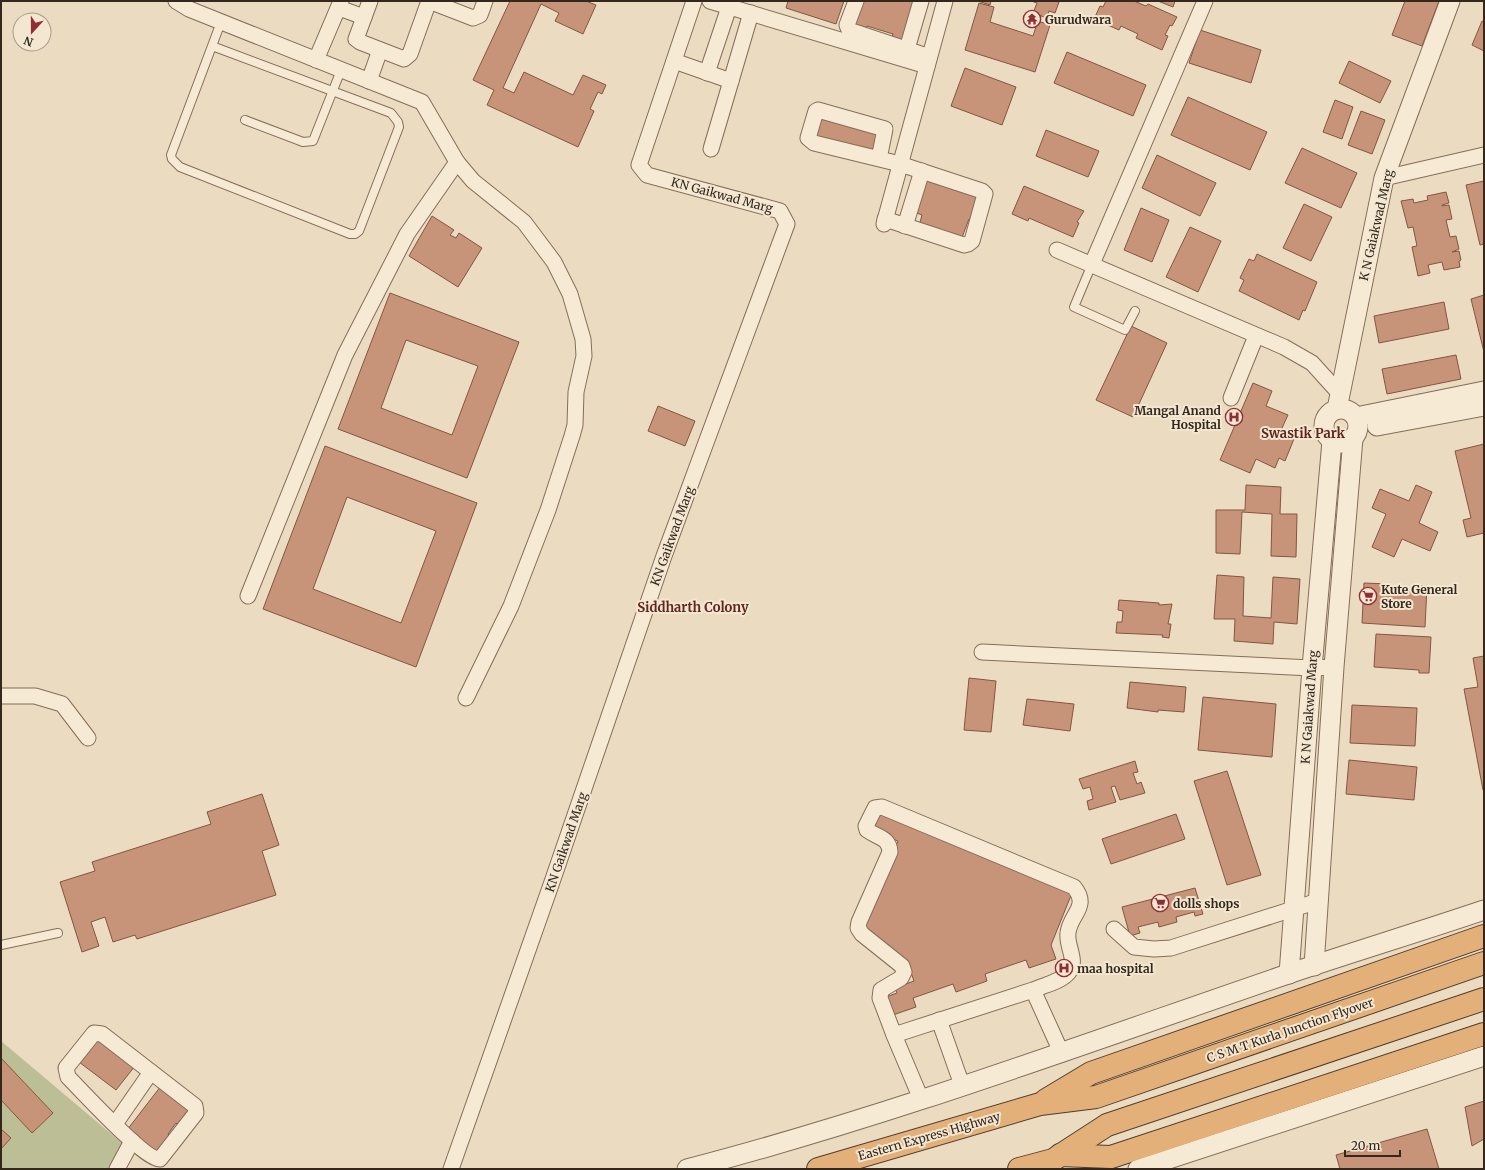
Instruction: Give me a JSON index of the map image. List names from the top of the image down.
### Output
{
  "streets": {
    "highway": ["C S M T Kurla Junction Flyover", "Eastern Express Highway"],
    "street": ["KN Gaikwad Marg", "K N Gaiakwad Marg"]
  },
  "crossings": [
    ["C S M T Kurla Junction Flyover", "Eastern Express Highway"]
  ],
  "districts": ["Swastik Park", "Siddharth Colony"],
  "places": {
    "temple": ["Gurudwara"],
    "hospital": ["Mangal Anand Hospital", "maa hospital"],
    "supermarket": ["Kute General Store", "dolls shops"]
  },
  "scale_bar": "20 m",
  "north": "bottom"
}
